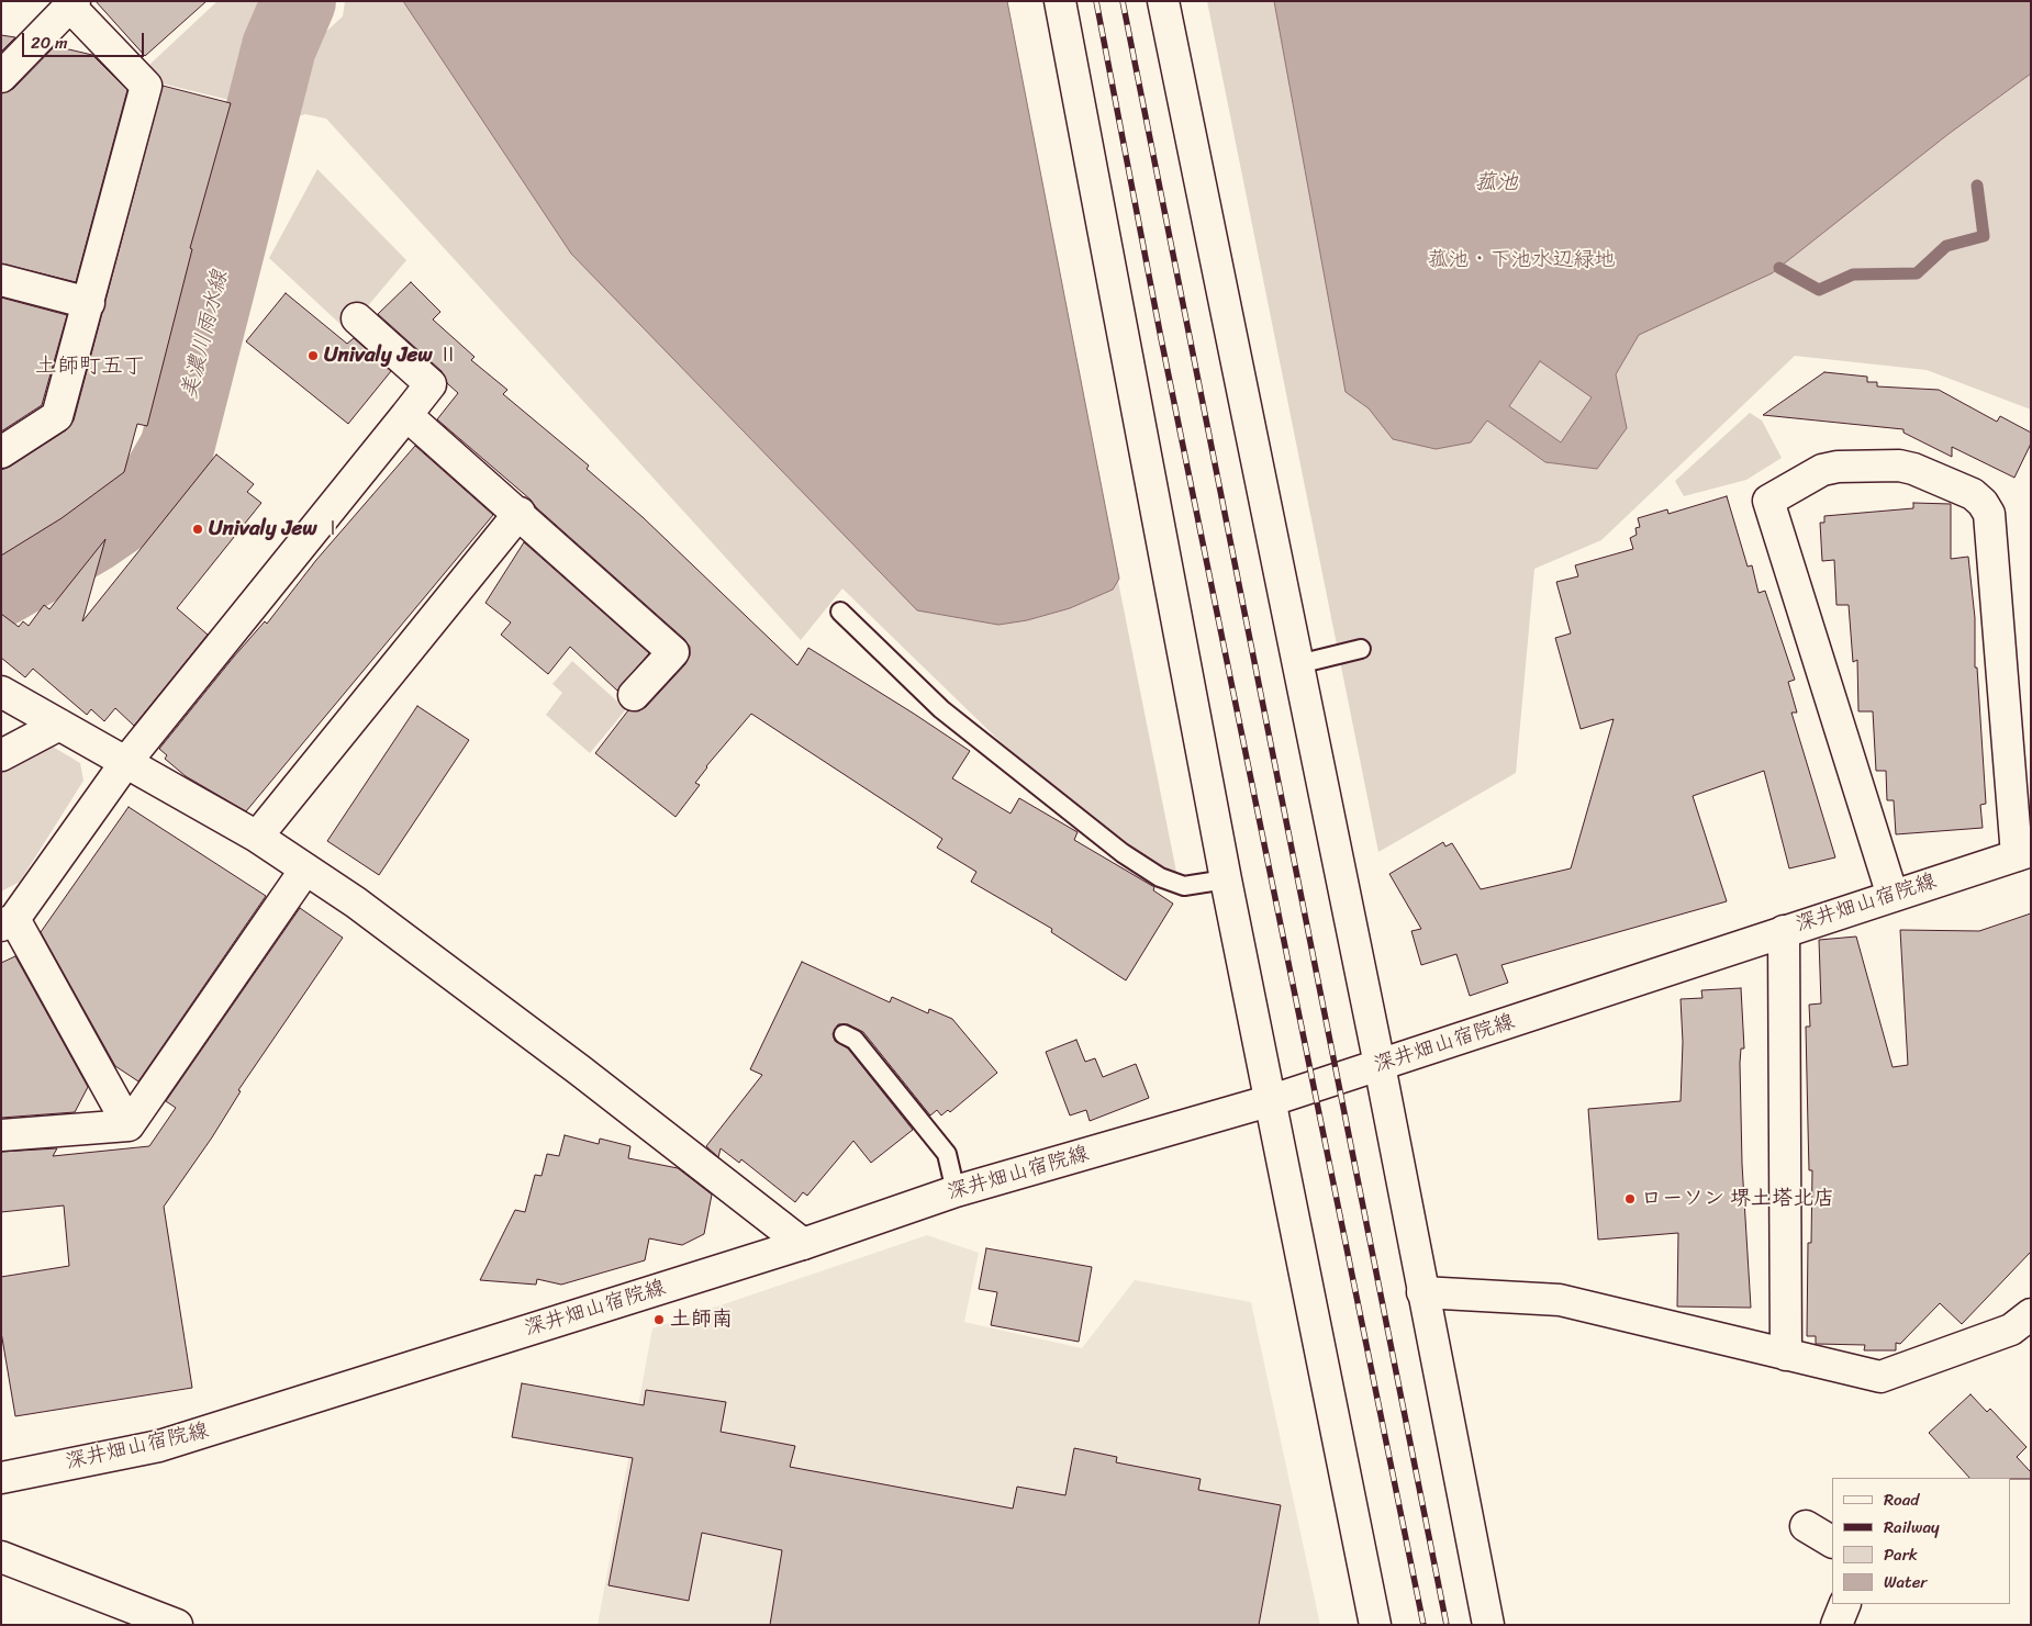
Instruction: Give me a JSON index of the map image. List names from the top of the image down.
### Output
{
  "streets": {
    "street": ["深井畑山宿院線"]
  },
  "districts": ["土師町五丁"],
  "water": ["菰池", "美濃川雨水線"],
  "parks": ["菰池・下池水辺緑地"],
  "places": [
    "Univaly Jew Ⅱ",
    "Univaly Jew Ⅰ",
    "ローソン 堺土塔北店",
    "土師南"
  ],
  "legend": [
    "Road",
    "Railway",
    "Park",
    "Water"
  ],
  "scale_bar": "20 m"
}
